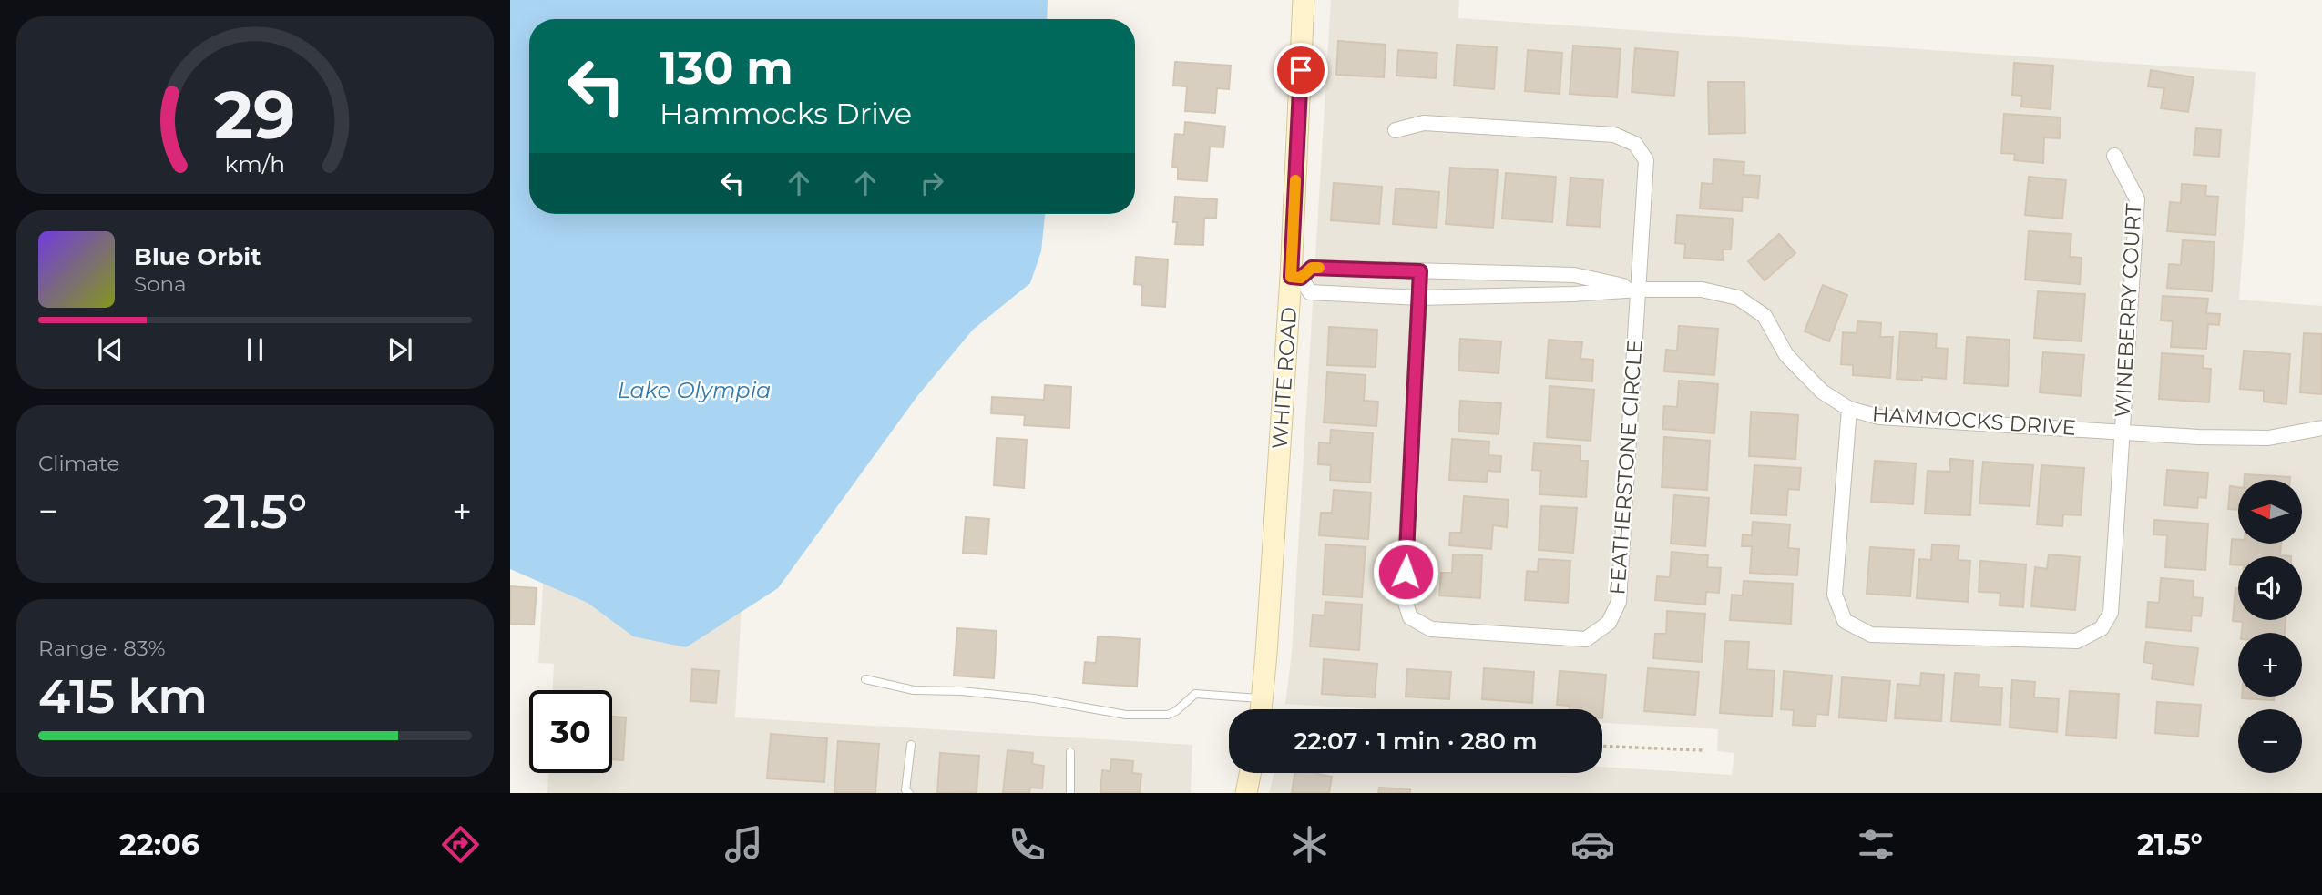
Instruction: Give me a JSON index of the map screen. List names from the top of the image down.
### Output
{
  "streets": {
    "street": [
      "WINEBERRY COURT",
      "WHITE ROAD",
      "HAMMOCKS DRIVE",
      "FEATHERSTONE CIRCLE"
    ]
  },
  "crossings": [
    ["WINEBERRY COURT", "HAMMOCKS DRIVE"],
    ["WHITE ROAD", "HAMMOCKS DRIVE"],
    ["HAMMOCKS DRIVE", "FEATHERSTONE CIRCLE"]
  ],
  "water": ["Lake Olympia"],
  "north": "left",
  "page": {
    "turn": ["130 m", "Hammocks Drive"],
    "song": ["Blue Orbit", "Sona"],
    "tile": [
      "Climate",
      ["Range · 83%", "415 km"]
    ],
    "map_buttons": ["+", "−"],
    "heat": ["−", "21.5°", "+"],
    "limit": "30",
    "trip": "22:07 · 1 min · 280 m",
    "tabs": ["22:06", "21.5°"],
    "gauge": ["29", "km/h"]
  }
}
